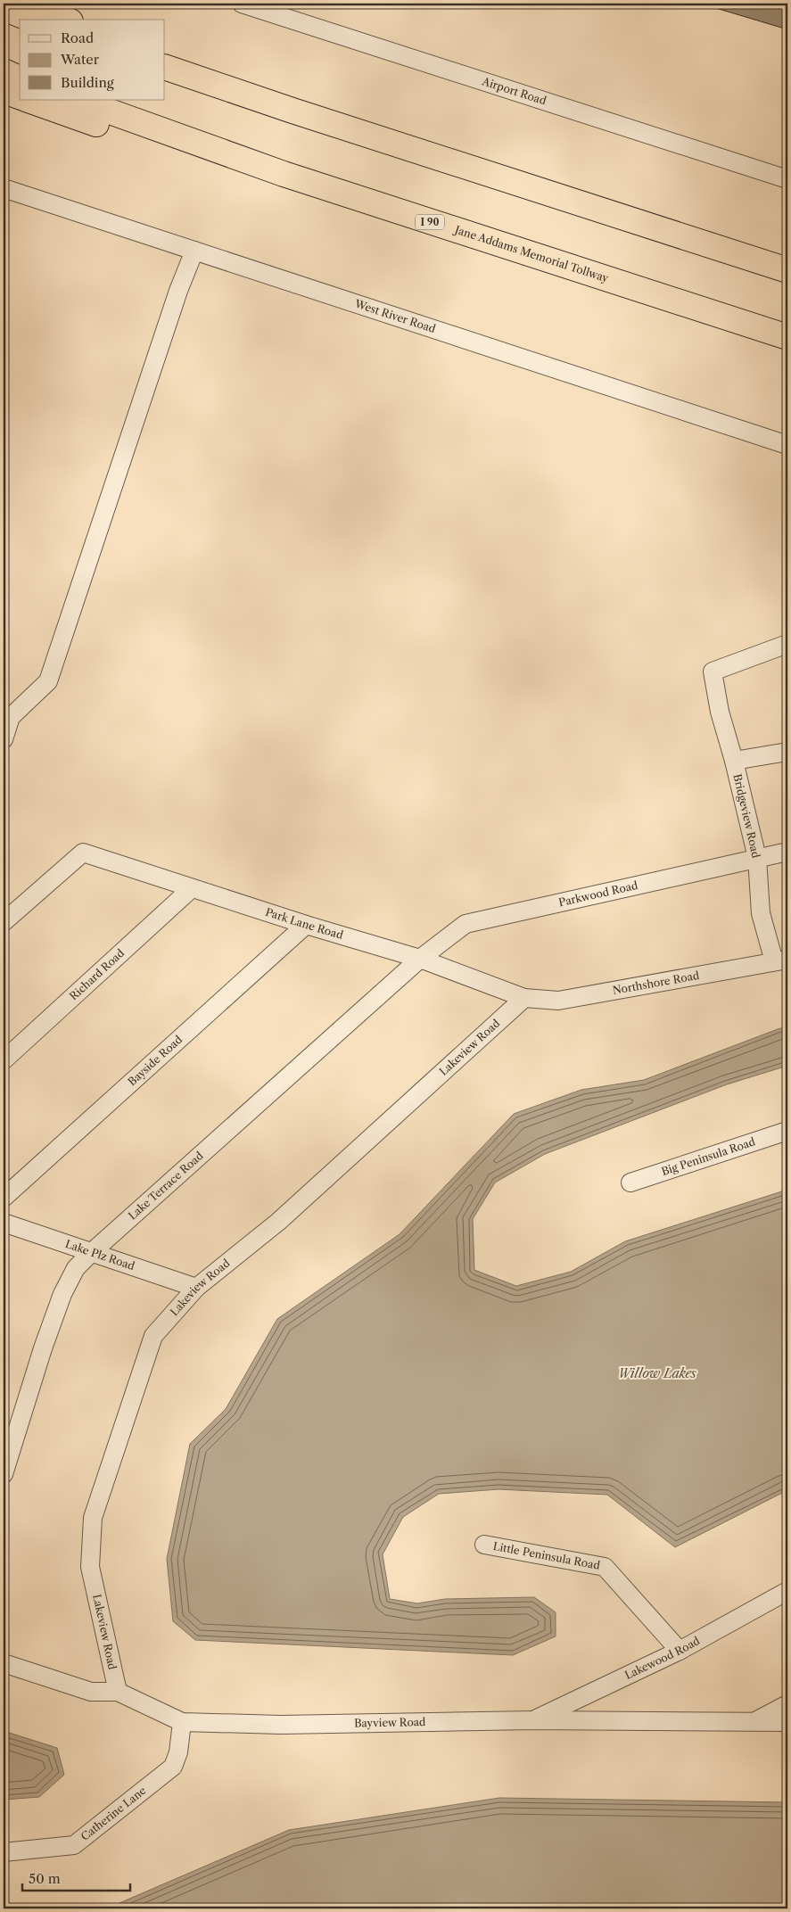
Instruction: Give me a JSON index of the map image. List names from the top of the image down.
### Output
{
  "streets": {
    "highway": ["I 90", "Jane Addams Memorial Tollway"],
    "street": [
      "Airport Road",
      "West River Road",
      "Bridgeview Road",
      "Parkwood Road",
      "Park Lane Road",
      "Richard Road",
      "Northshore Road",
      "Lakeview Road",
      "Bayside Road",
      "Big Peninsula Road",
      "Lake Terrace Road",
      "Lake Plz Road",
      "Little Peninsula Road",
      "Lakewood Road",
      "Bayview Road",
      "Catherine Lane"
    ]
  },
  "crossings": [
    ["Bridgeview Road", "Parkwood Road"],
    ["Bridgeview Road", "Northshore Road"],
    ["Parkwood Road", "Park Lane Road"],
    ["Parkwood Road", "Lake Terrace Road"],
    ["Park Lane Road", "Richard Road"],
    ["Park Lane Road", "Northshore Road"],
    ["Park Lane Road", "Lakeview Road"],
    ["Park Lane Road", "Bayside Road"],
    ["Park Lane Road", "Lake Terrace Road"],
    ["Northshore Road", "Lakeview Road"],
    ["Lakeview Road", "Lake Plz Road"],
    ["Lakeview Road", "Bayview Road"],
    ["Lake Terrace Road", "Lake Plz Road"],
    ["Little Peninsula Road", "Lakewood Road"],
    ["Lakewood Road", "Bayview Road"],
    ["Bayview Road", "Catherine Lane"]
  ],
  "water": ["Willow Lakes"],
  "legend": ["Road", "Water", "Building"],
  "scale_bar": "50 m"
}
